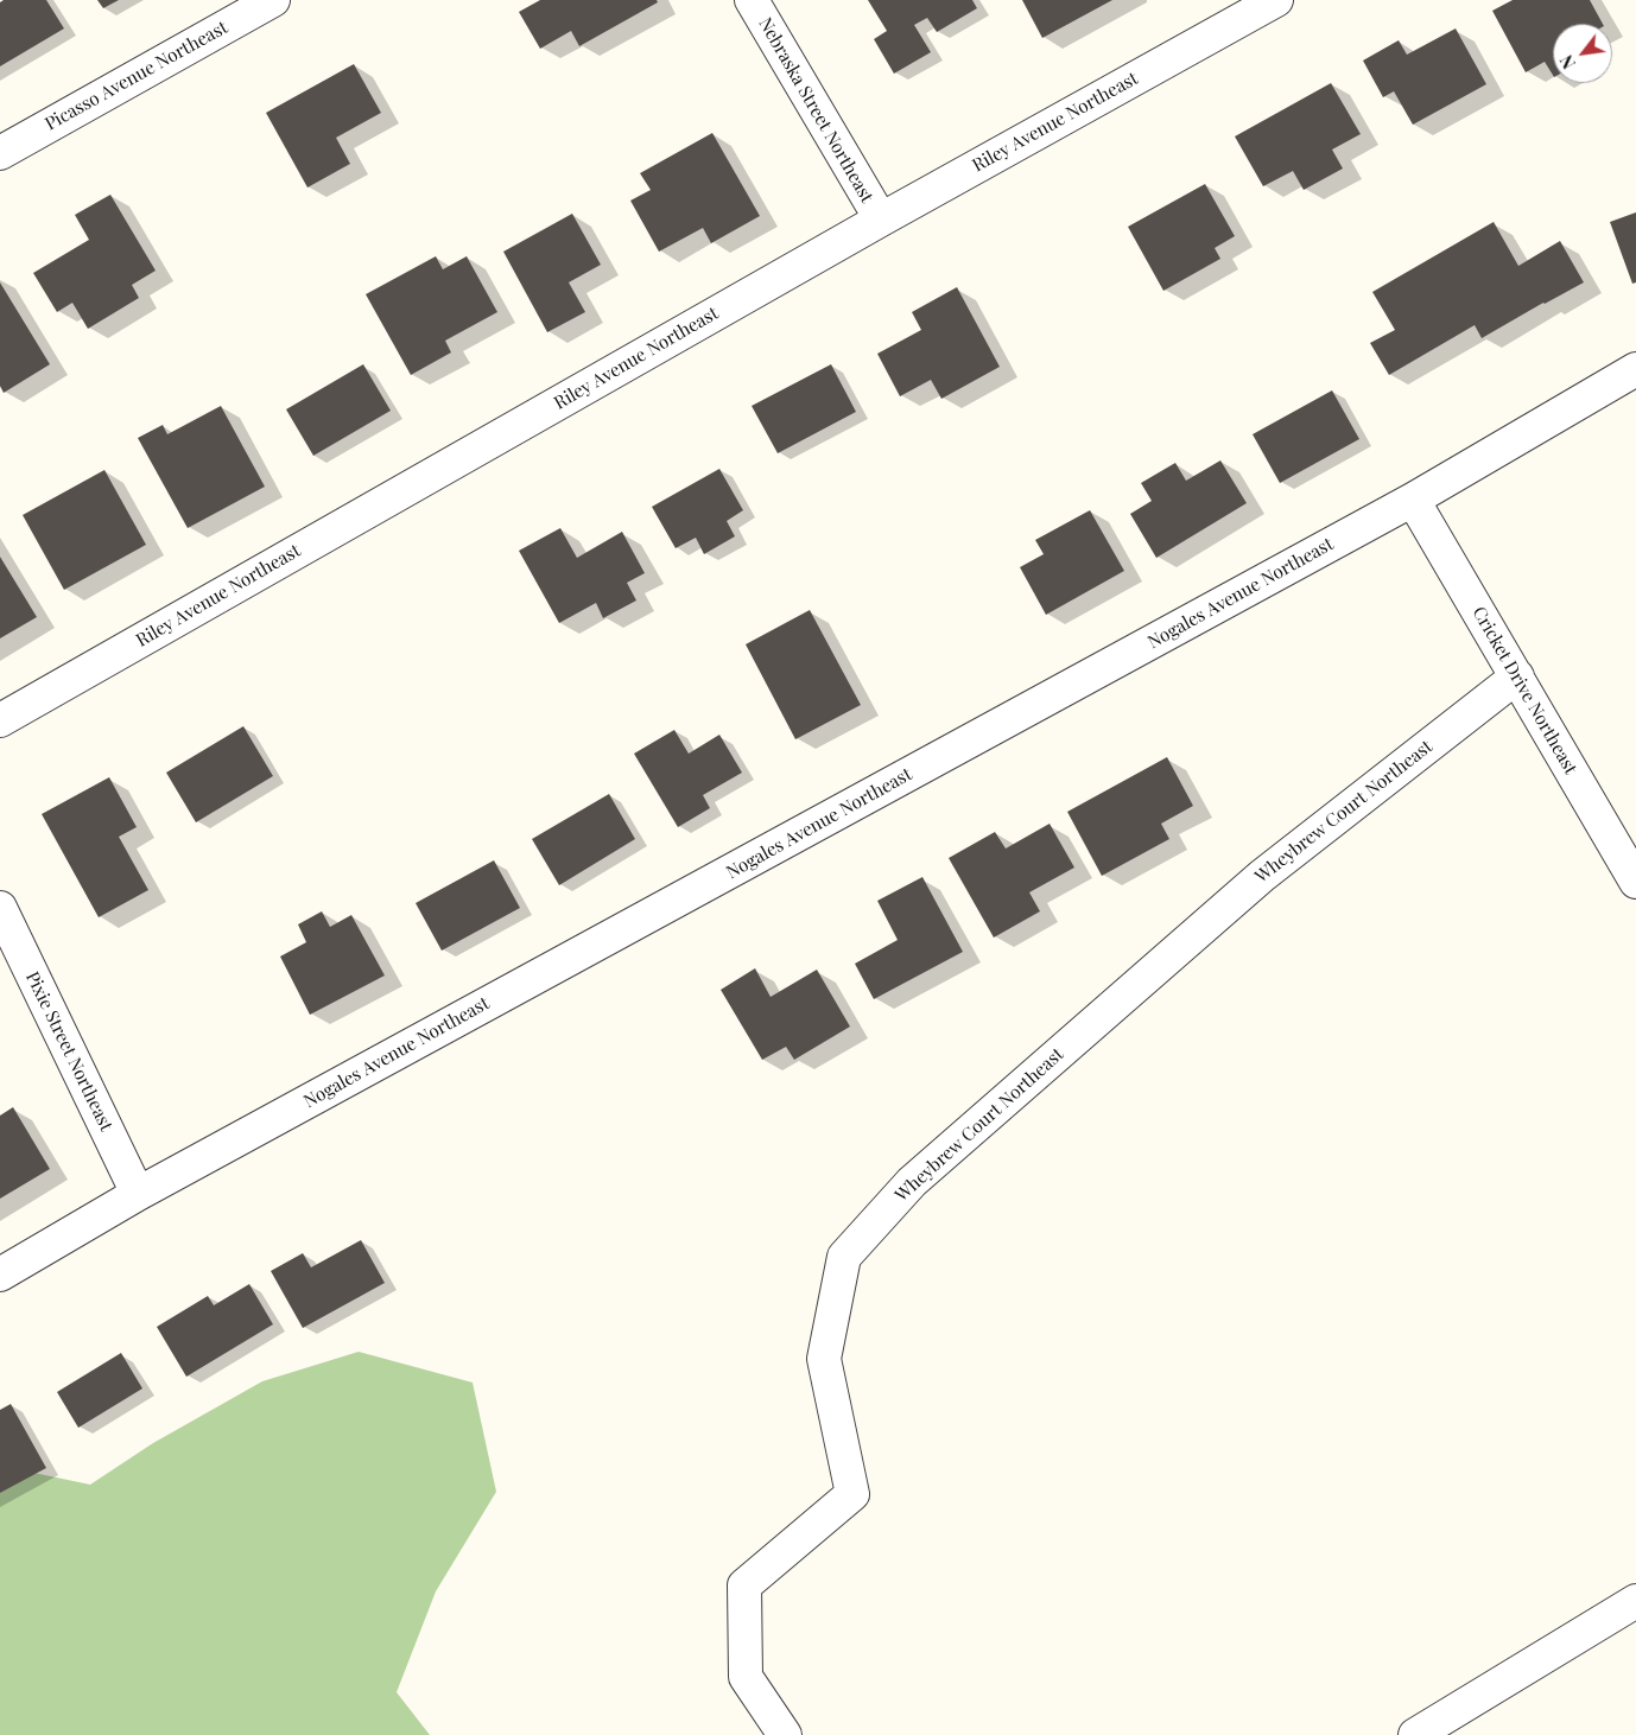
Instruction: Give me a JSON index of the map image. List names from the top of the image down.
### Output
{
  "streets": {
    "street": [
      "Picasso Avenue Northeast",
      "Nebraska Street Northeast",
      "Riley Avenue Northeast",
      "Nogales Avenue Northeast",
      "Cricket Drive Northeast",
      "Wheybrew Court Northeast",
      "Pixie Street Northeast"
    ]
  },
  "crossings": [
    ["Nebraska Street Northeast", "Riley Avenue Northeast"],
    ["Nogales Avenue Northeast", "Cricket Drive Northeast"],
    ["Nogales Avenue Northeast", "Pixie Street Northeast"],
    ["Cricket Drive Northeast", "Wheybrew Court Northeast"]
  ],
  "north": "bottom left"
}
